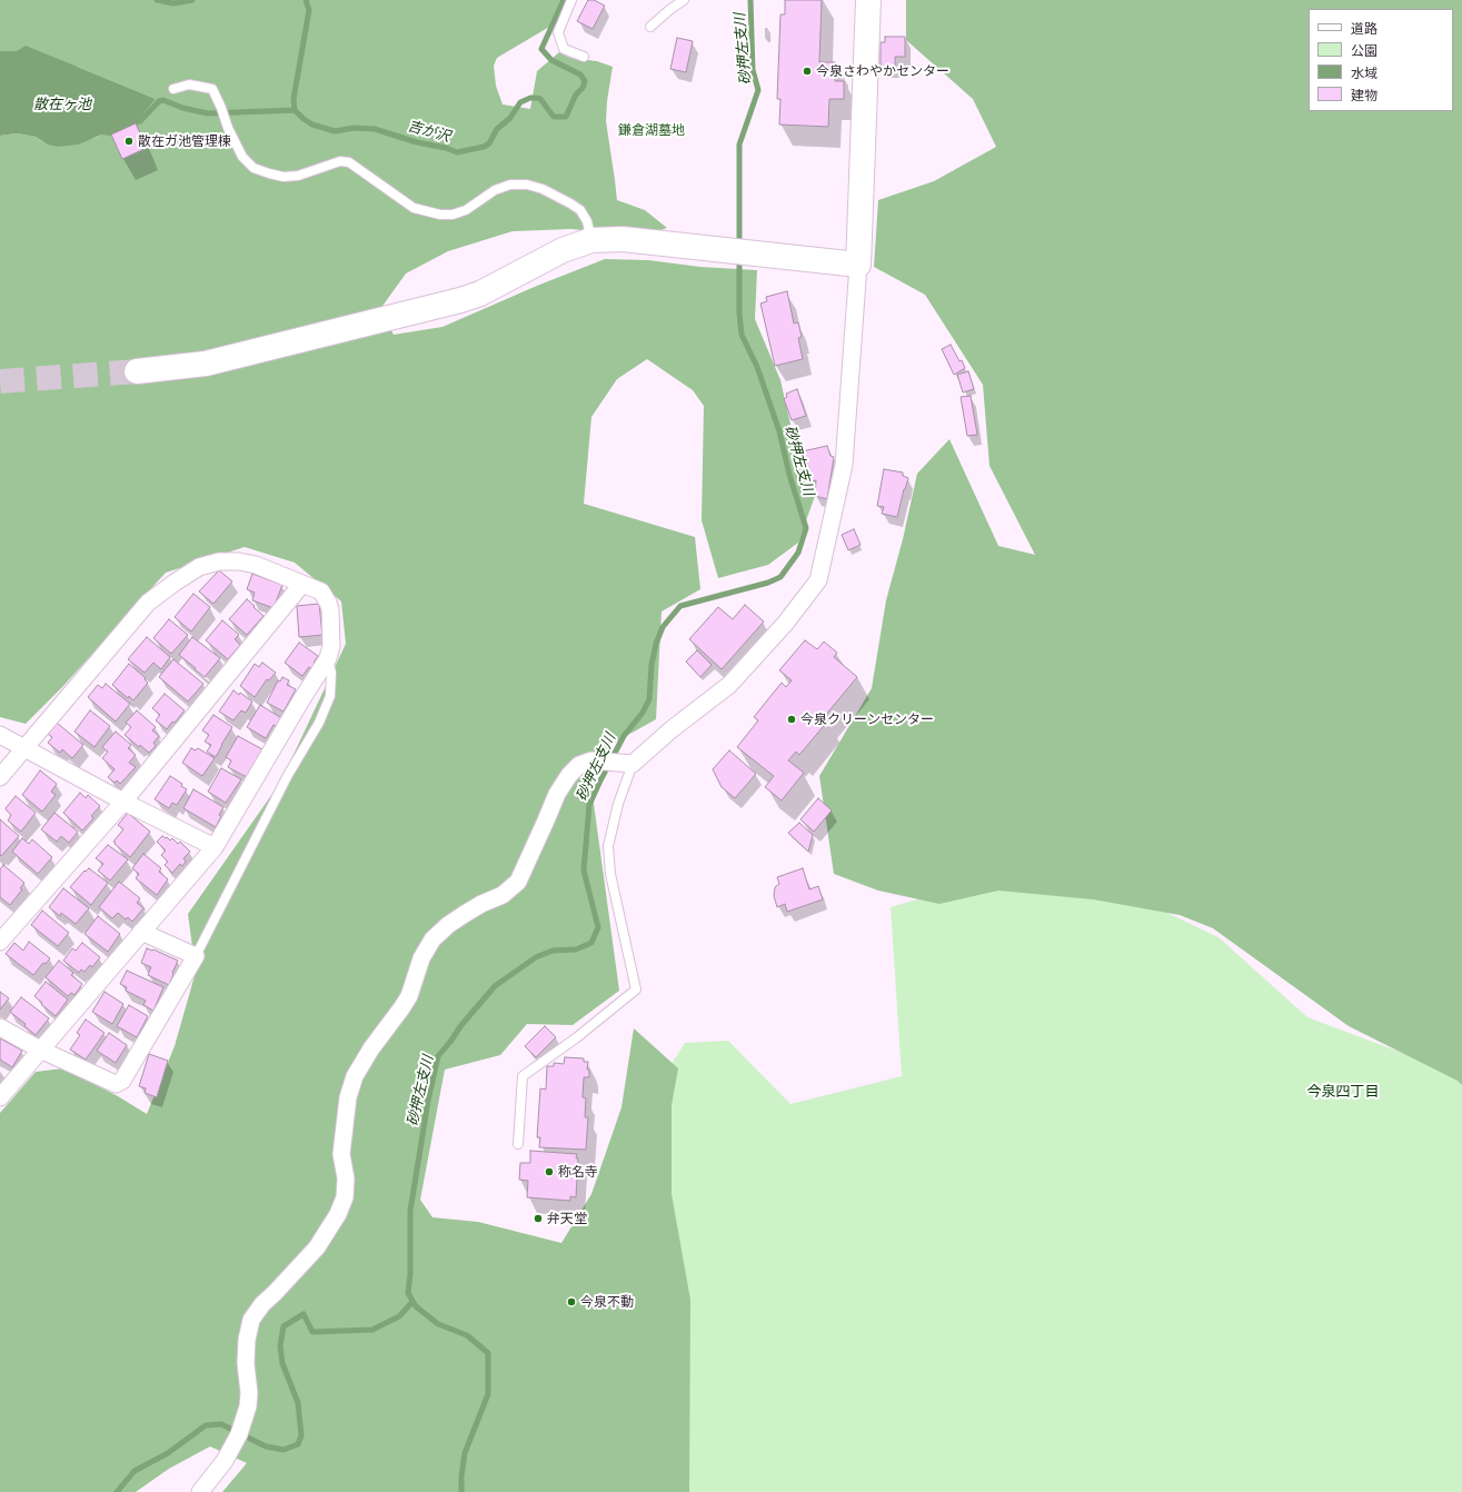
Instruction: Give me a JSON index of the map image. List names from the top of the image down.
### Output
{
  "districts": ["今泉四丁目"],
  "water": ["砂押左支川", "散在ヶ池", "吉が沢"],
  "parks": ["鎌倉湖墓地"],
  "places": [
    "今泉さわやかセンター",
    "散在ガ池管理棟",
    "今泉クリーンセンター",
    "称名寺",
    "弁天堂",
    "今泉不動"
  ],
  "legend": [
    "道路",
    "公園",
    "水域",
    "建物"
  ]
}
